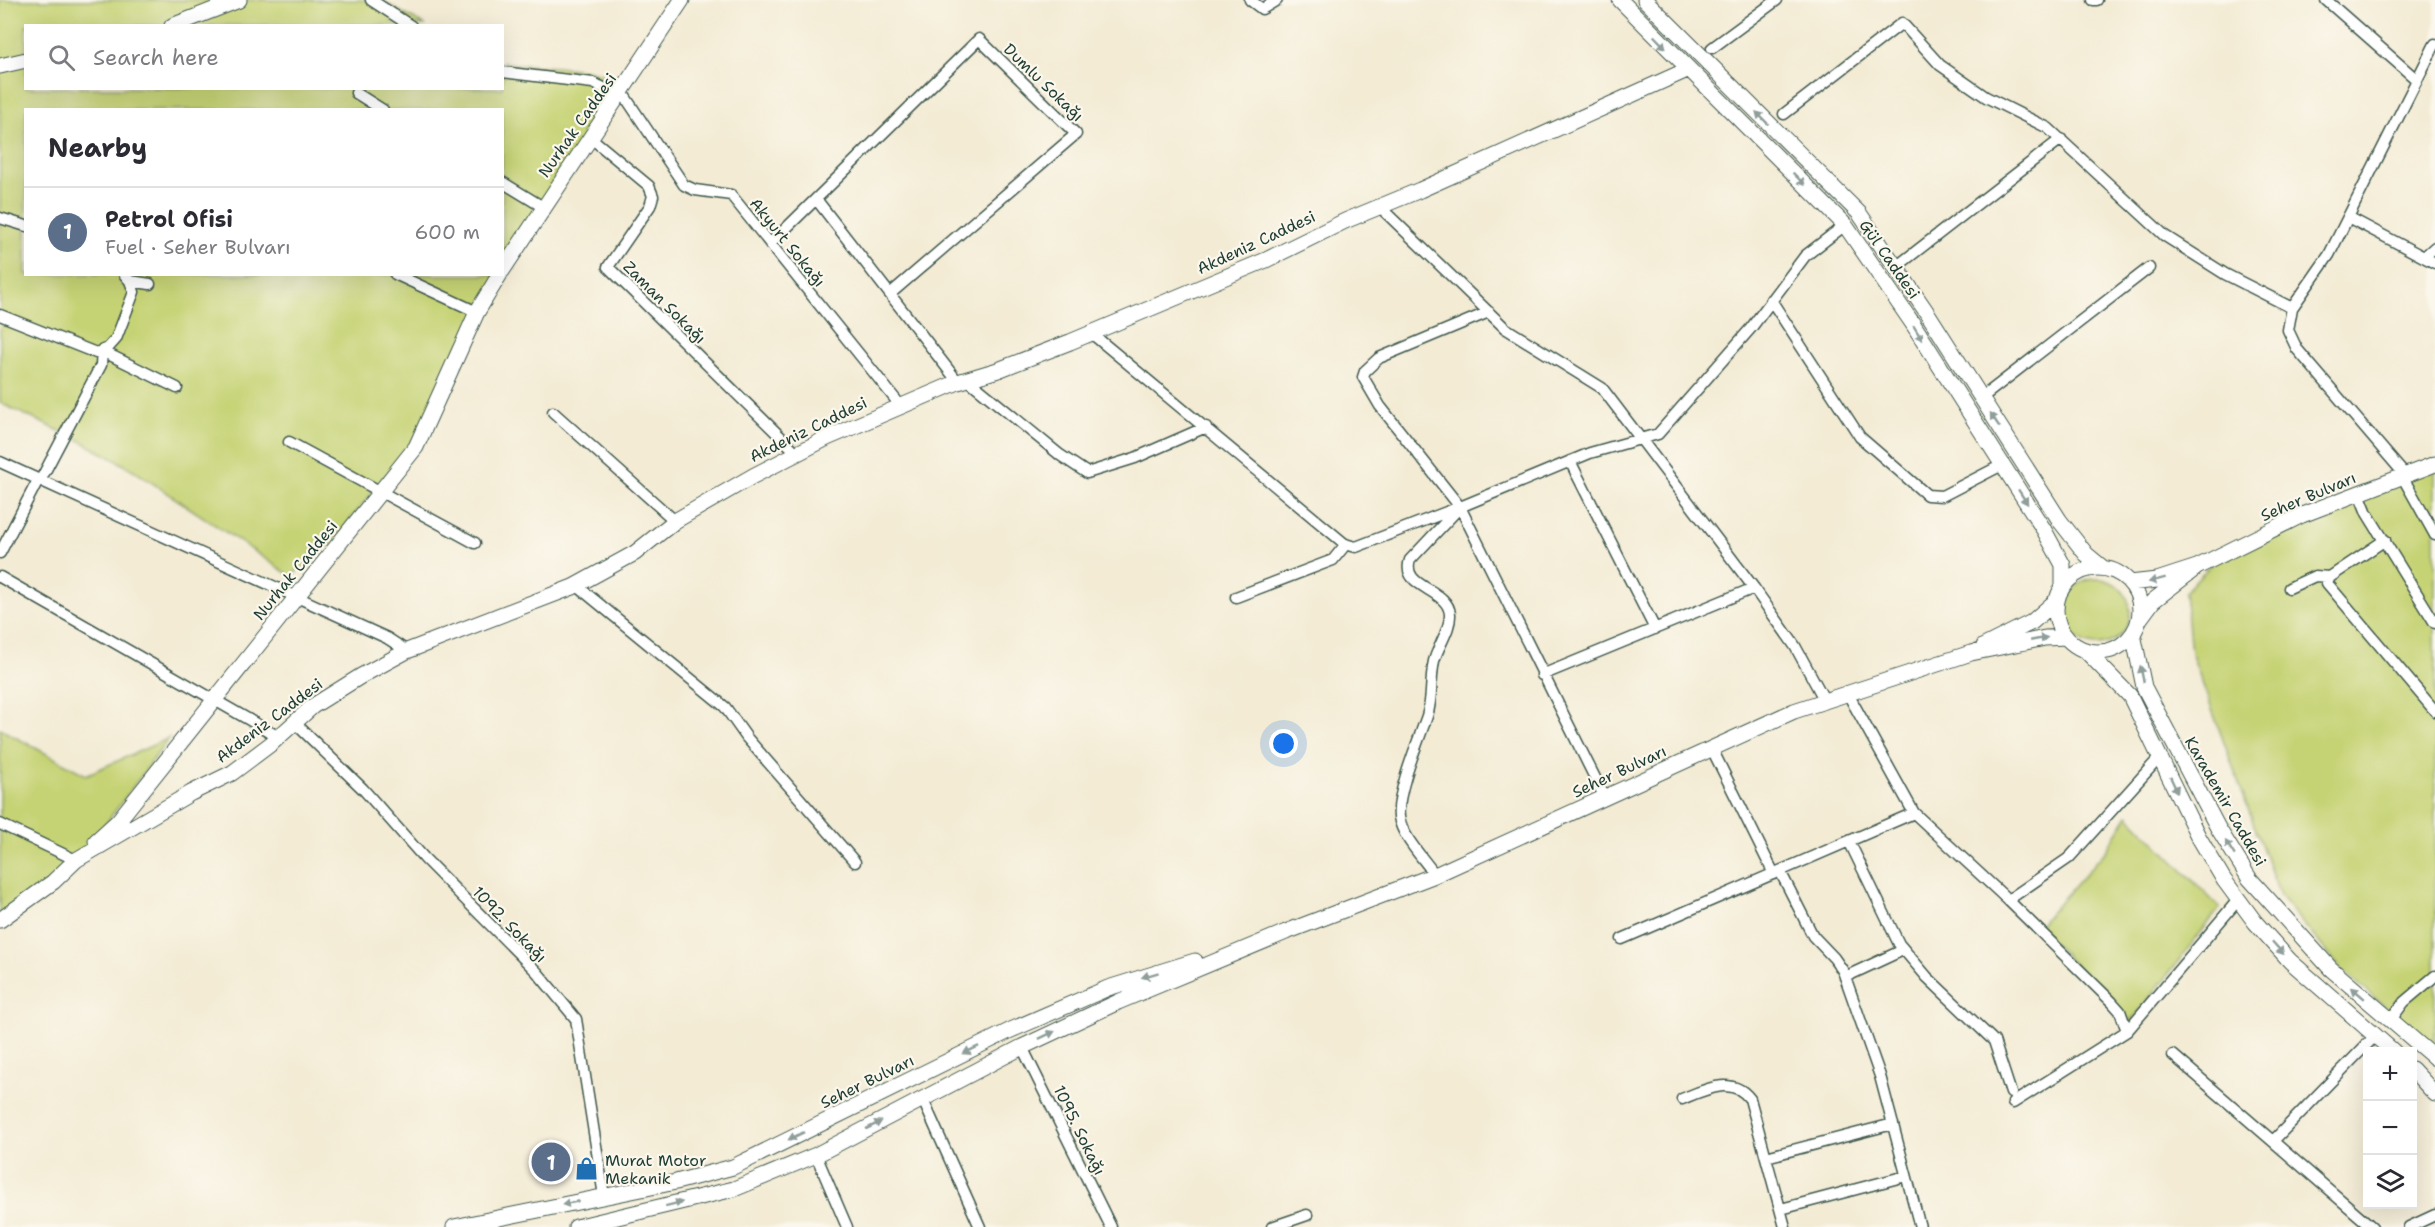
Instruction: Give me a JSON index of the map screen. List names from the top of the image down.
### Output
{
  "streets": {
    "street": [
      "Dumlu Sokağı",
      "Nurhak Caddesi",
      "Akyurt Sokağı",
      "Akdeniz Caddesi",
      "Gül Caddesi",
      "Zaman Sokağı",
      "Seher Bulvarı",
      "Karademir Caddesi",
      "1092. Sokağı",
      "1095. Sokağı"
    ]
  },
  "crossings": [
    ["Dumlu Sokağı", "Akyurt Sokağı"],
    ["Nurhak Caddesi", "Akyurt Sokağı"],
    ["Nurhak Caddesi", "Akdeniz Caddesi"],
    ["Nurhak Caddesi", "Zaman Sokağı"],
    ["Akyurt Sokağı", "Akdeniz Caddesi"],
    ["Akdeniz Caddesi", "Gül Caddesi"],
    ["Akdeniz Caddesi", "Zaman Sokağı"],
    ["Akdeniz Caddesi", "1092. Sokağı"],
    ["Gül Caddesi", "Seher Bulvarı"],
    ["Gül Caddesi", "Karademir Caddesi"],
    ["Seher Bulvarı", "Karademir Caddesi"],
    ["Seher Bulvarı", "1092. Sokağı"],
    ["Seher Bulvarı", "1095. Sokağı"]
  ],
  "places": {
    "shop": ["Murat Motor Mekanik"]
  },
  "page": {
    "search": "Search here",
    "heading": "Nearby",
    "list": [
      {
        "mark": "1",
        "name": "Petrol Ofisi",
        "note": "Fuel · Seher Bulvarı",
        "value": "600 m"
      }
    ],
    "map_buttons": ["+", "−"],
    "pins": "1"
  }
}
